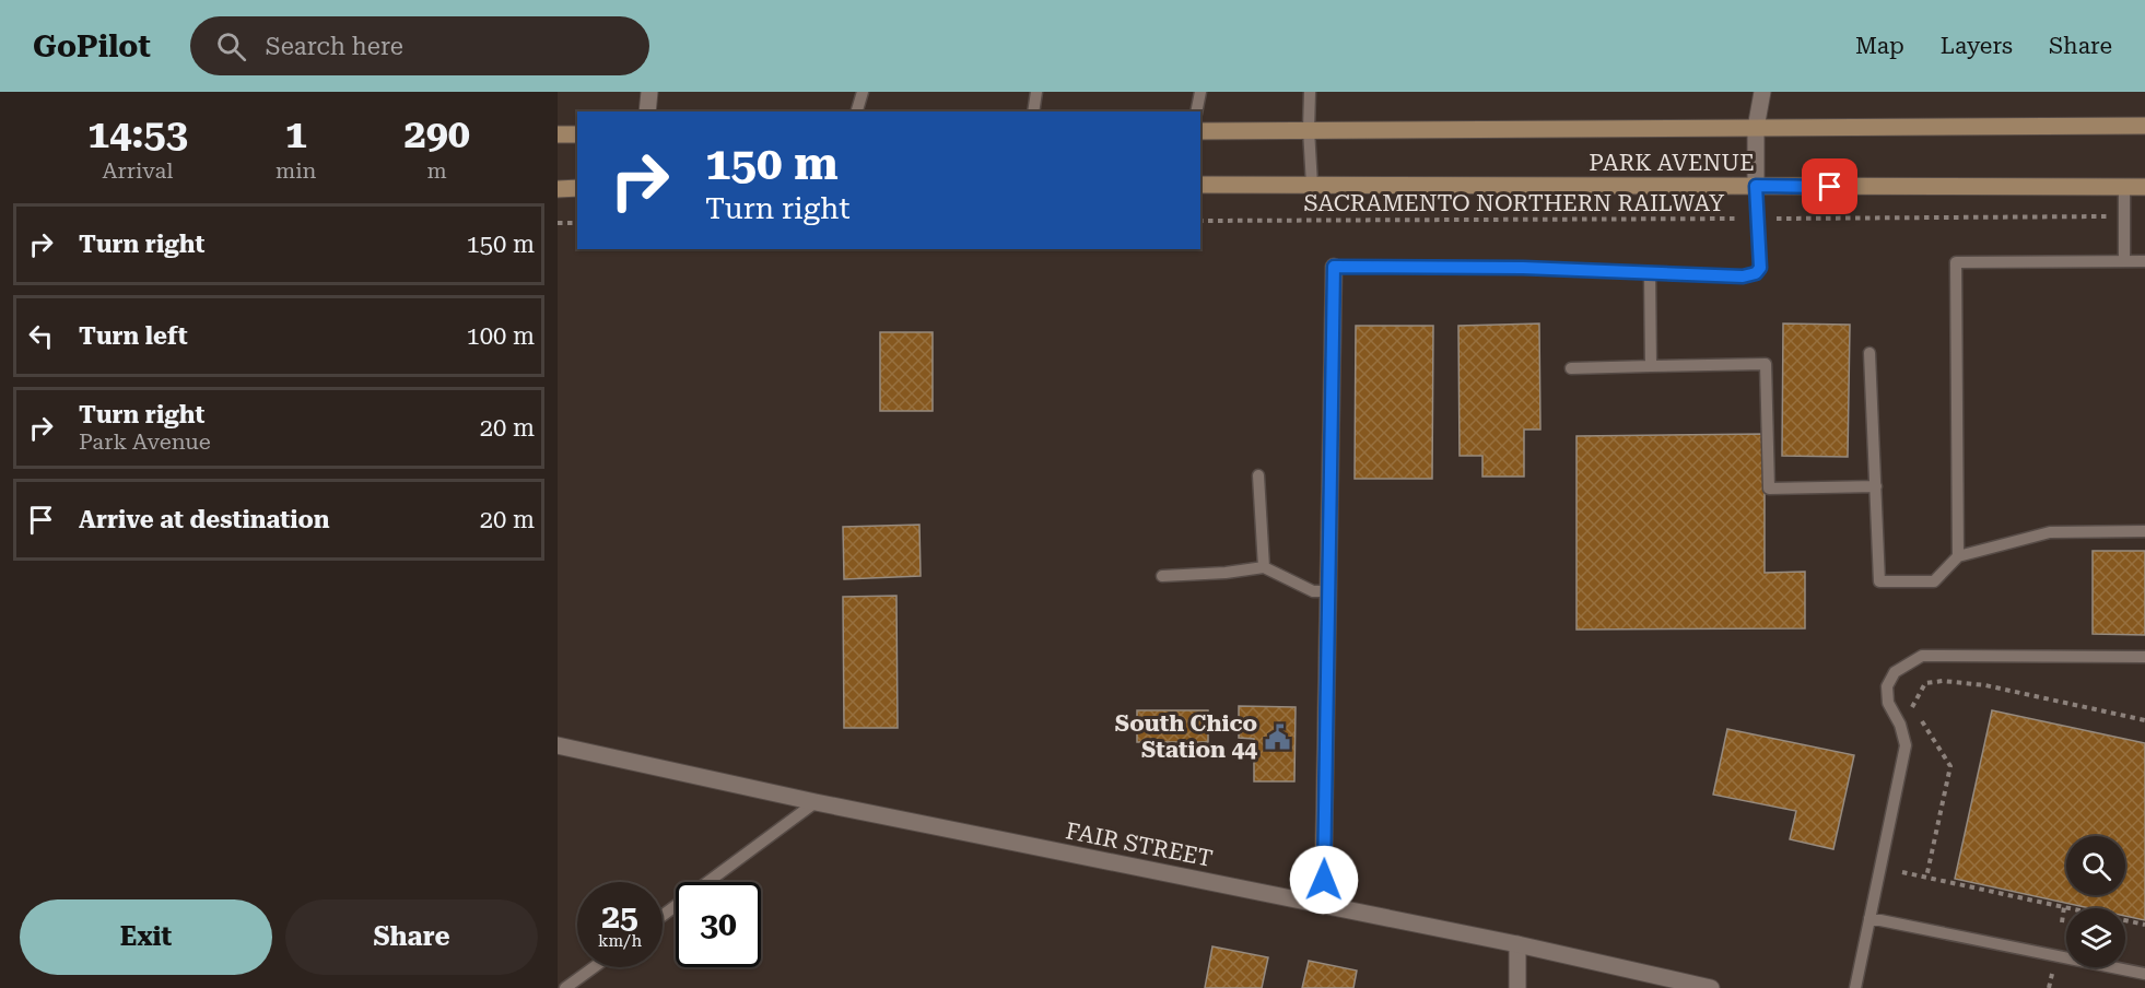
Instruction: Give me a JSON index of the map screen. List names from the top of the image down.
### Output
{
  "streets": {
    "main road": ["PARK AVENUE"],
    "street": ["FAIR STREET"],
    "path": ["SACRAMENTO NORTHERN RAILWAY"]
  },
  "places": {
    "public building": ["South Chico Station 44"]
  },
  "page": {
    "header": "GoPilot",
    "search": "Search here",
    "nav": ["Map", "Layers", "Share"],
    "eta": [
      "14:53",
      "Arrival",
      "1",
      "min",
      "290",
      "m"
    ],
    "turn": ["150 m", "Turn right"],
    "list": [
      {
        "name": "Turn right",
        "value": "150 m"
      },
      {
        "name": "Turn left",
        "value": "100 m"
      },
      {
        "name": "Turn right",
        "note": "Park Avenue",
        "value": "20 m"
      },
      {
        "name": "Arrive at destination",
        "value": "20 m"
      }
    ],
    "speed": "25 km/h",
    "limit": "30",
    "buttons": ["Exit", "Share"]
  }
}
